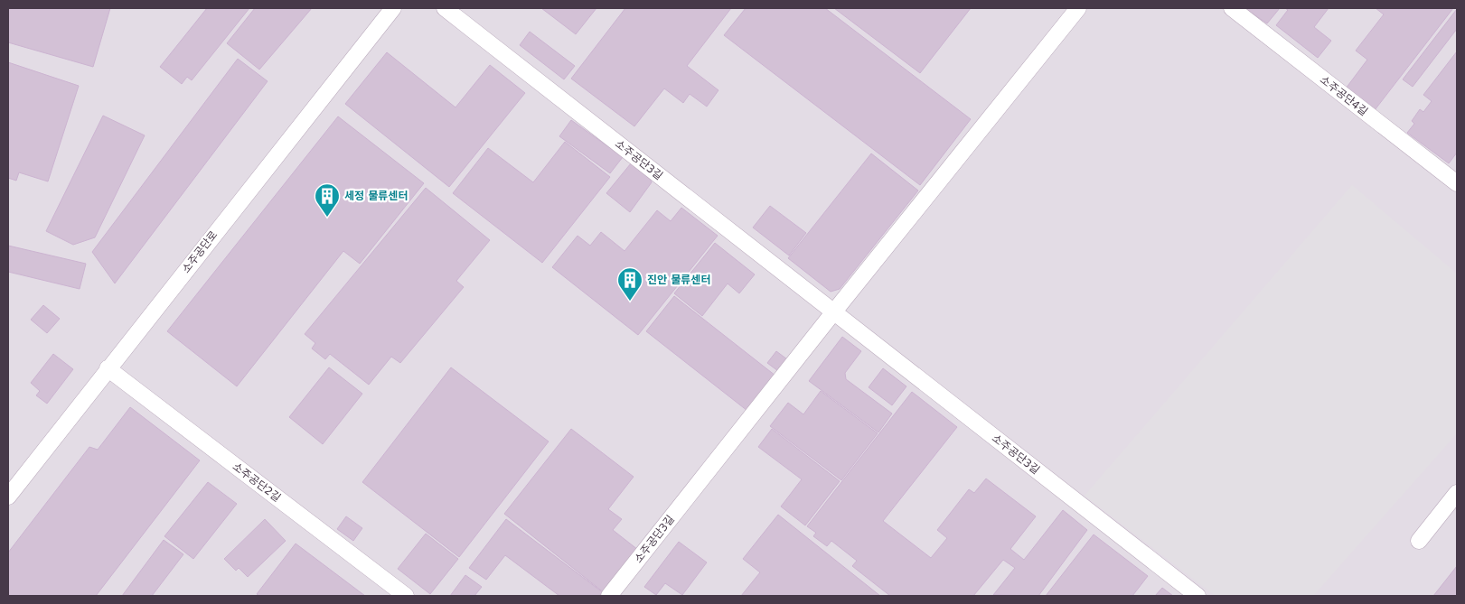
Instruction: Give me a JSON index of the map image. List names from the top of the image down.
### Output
{
  "streets": {
    "street": [
      "소주공단4길",
      "소주공단3길",
      "소주공단로",
      "소주공단2길"
    ]
  },
  "crossings": [
    ["소주공단로", "소주공단2길"]
  ],
  "places": {
    "building": ["세정 물류센터", "진안 물류센터"]
  }
}
